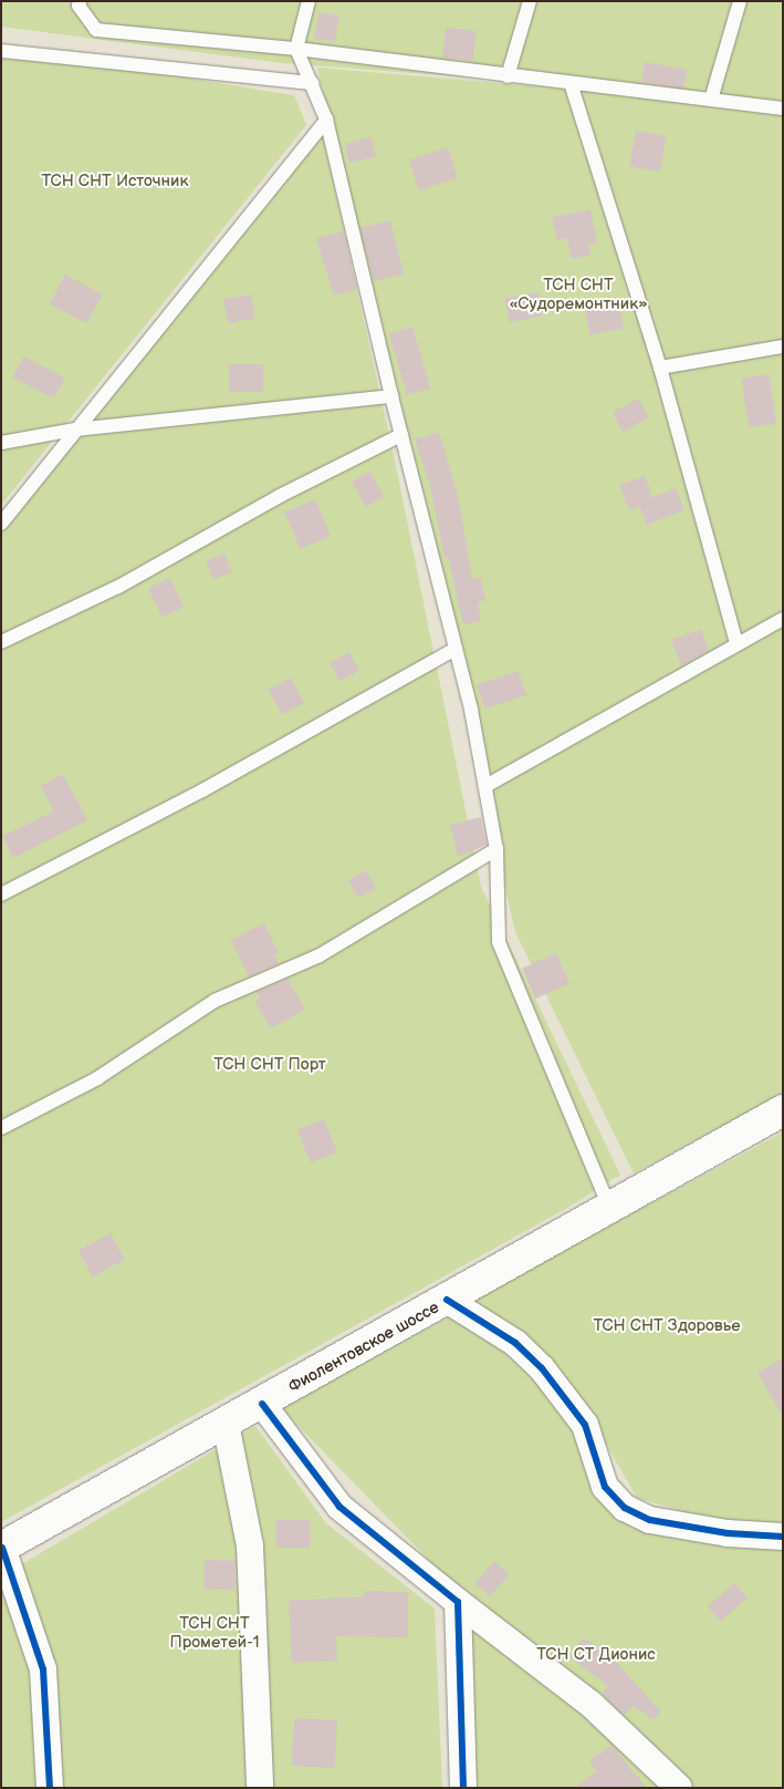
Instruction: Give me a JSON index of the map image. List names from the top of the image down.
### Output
{
  "streets": {
    "main road": ["Фиолентовское шоссе"]
  },
  "parks": [
    "ТСН СНТ Источник",
    "ТСН СНТ «Судоремонтник»",
    "ТСН СНТ Порт",
    "ТСН СНТ Здоровье",
    "ТСН СНТ Прометей-1",
    "ТСН СТ Дионис"
  ]
}
